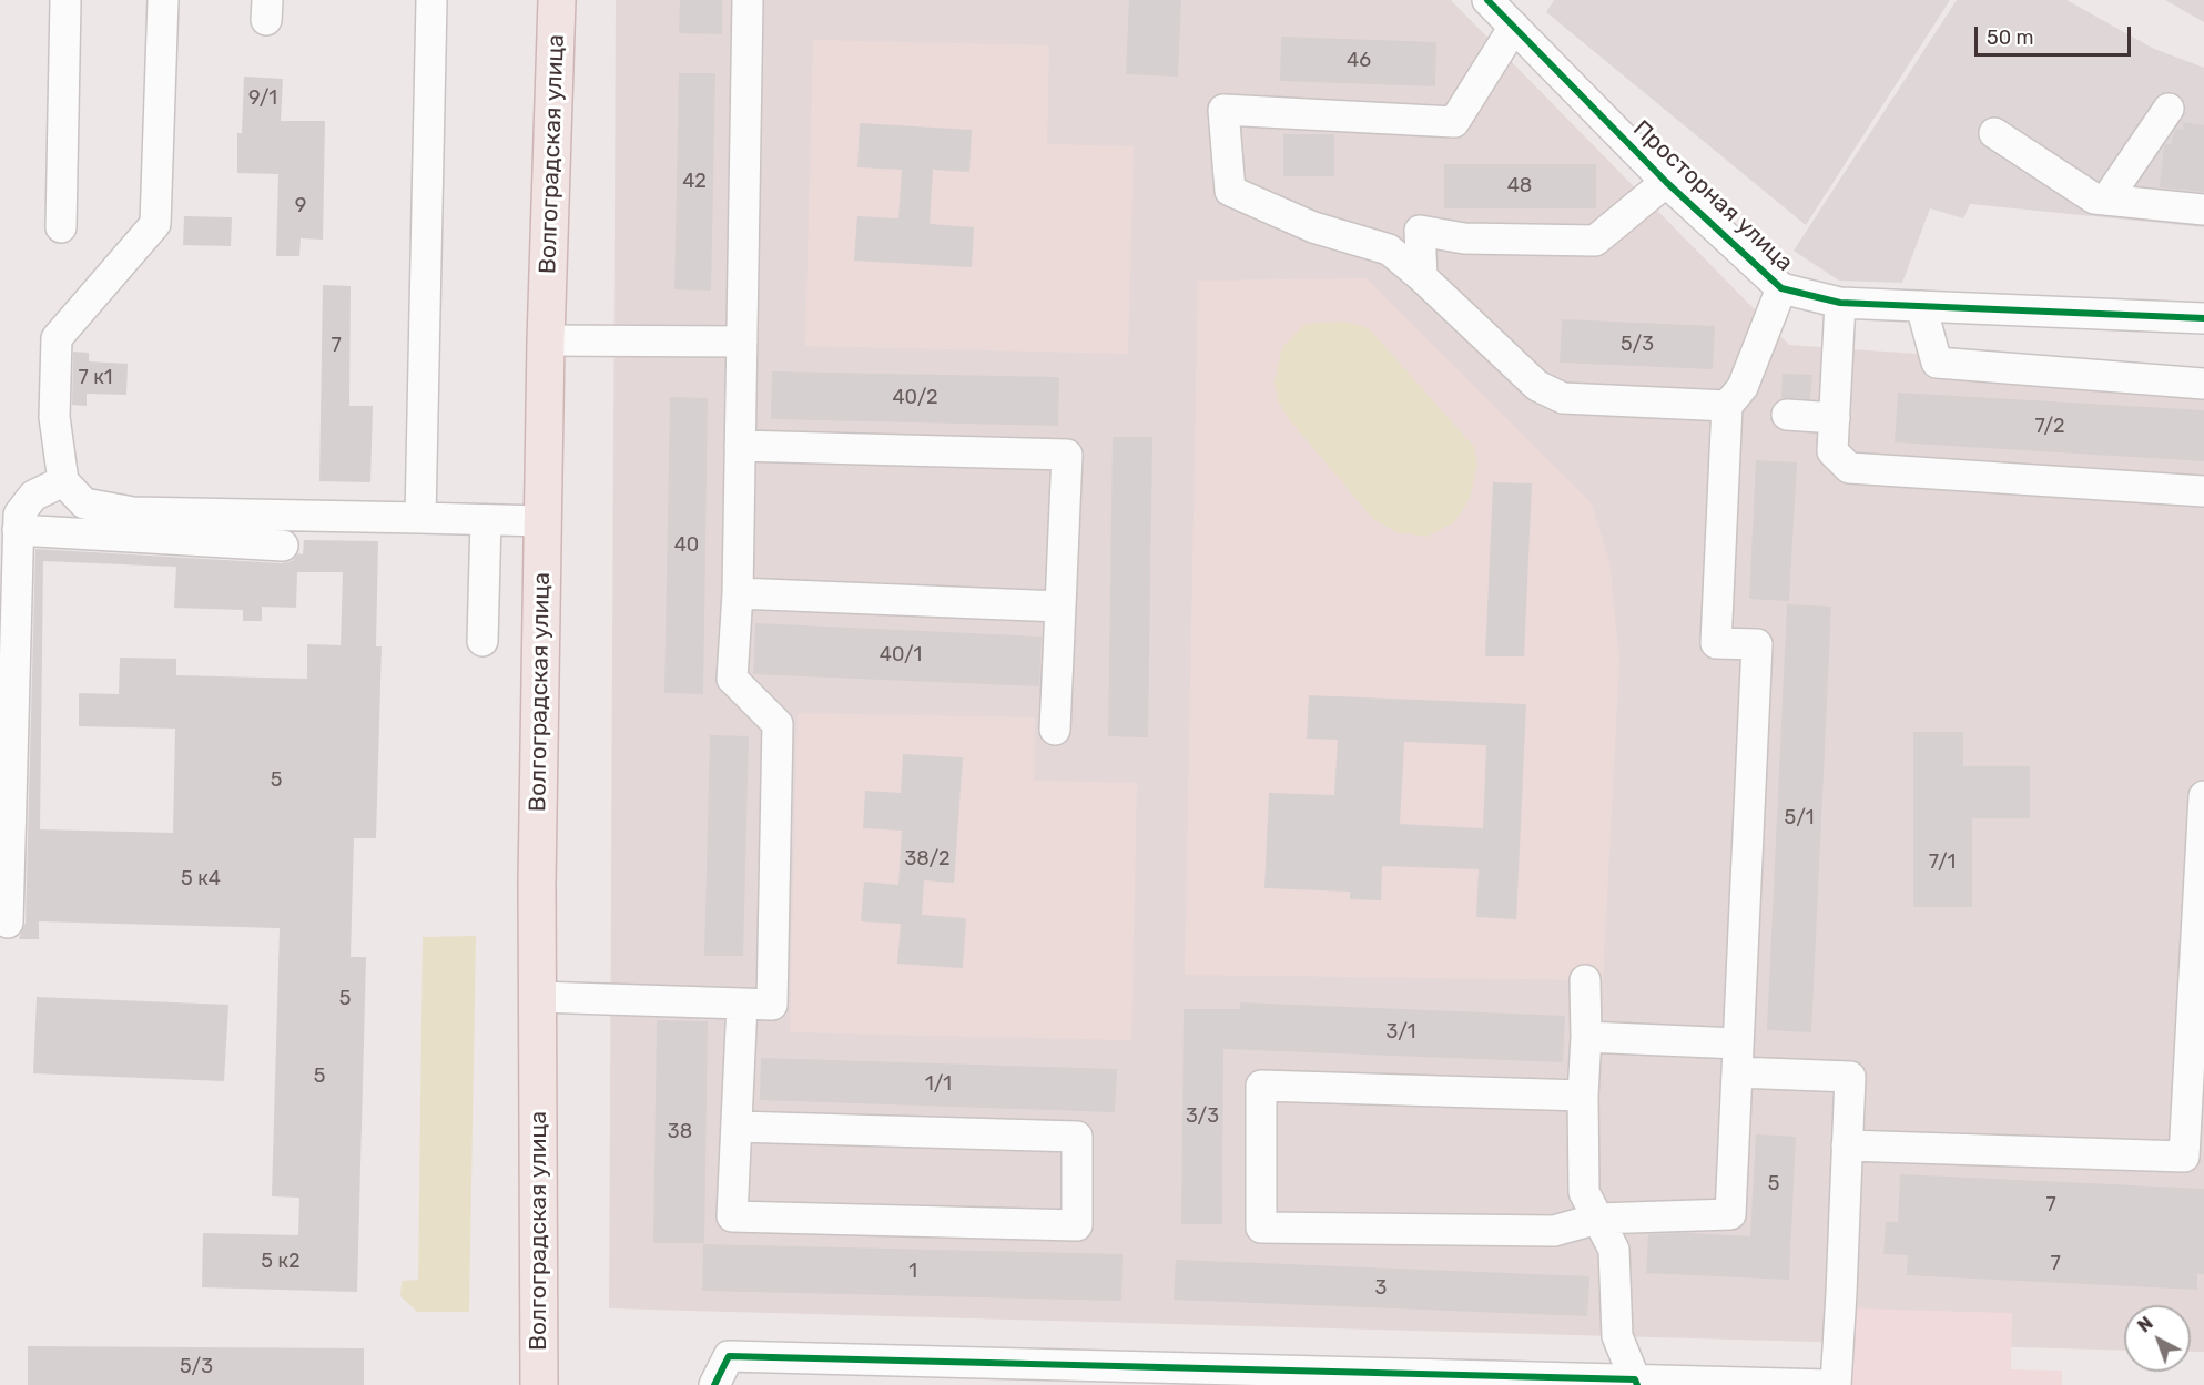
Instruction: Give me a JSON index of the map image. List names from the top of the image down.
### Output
{
  "streets": {
    "main road": ["Волгоградская улица"],
    "street": ["Просторная улица"]
  },
  "house_numbers": [
    "46",
    "9/1",
    "42",
    "48",
    "9",
    "5/3",
    "7",
    "7 к1",
    "40/2",
    "7/2",
    "40",
    "40/1",
    "5",
    "5/1",
    "38/2",
    "7/1",
    "5 к4",
    "5",
    "3/1",
    "5",
    "1/1",
    "3/3",
    "38",
    "5",
    "7",
    "5 к2",
    "7",
    "1",
    "3",
    "5/3"
  ],
  "scale_bar": "50 m",
  "north": "top left"
}
